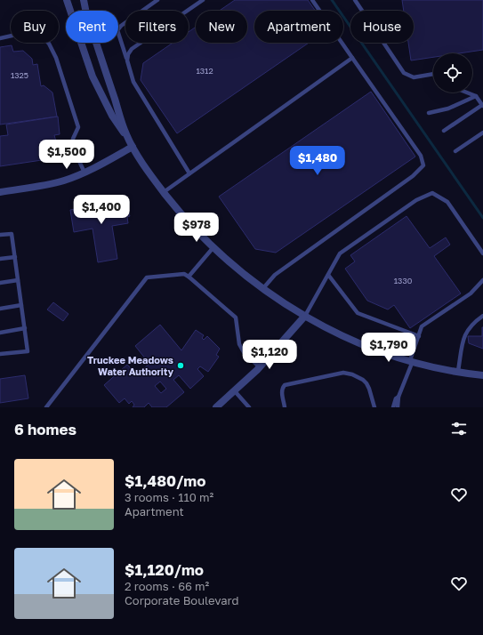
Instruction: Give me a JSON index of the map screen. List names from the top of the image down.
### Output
{
  "places": ["Truckee Meadows Water Authority"],
  "house_numbers": ["1312", "1325", "1330"],
  "page": {
    "chip": [
      "Buy",
      "Rent",
      "Filters",
      "New",
      "Apartment",
      "House"
    ],
    "price": [
      "$1,500",
      "$1,480",
      "$1,400",
      "$978",
      "$1,790",
      "$1,120"
    ],
    "heading": "6 homes",
    "list": [
      {
        "name": "$1,480/mo",
        "note": "3 rooms · 110 m² · Apartment"
      },
      {
        "name": "$1,120/mo",
        "note": "2 rooms · 66 m² · Corporate Boulevard"
      }
    ]
  }
}
